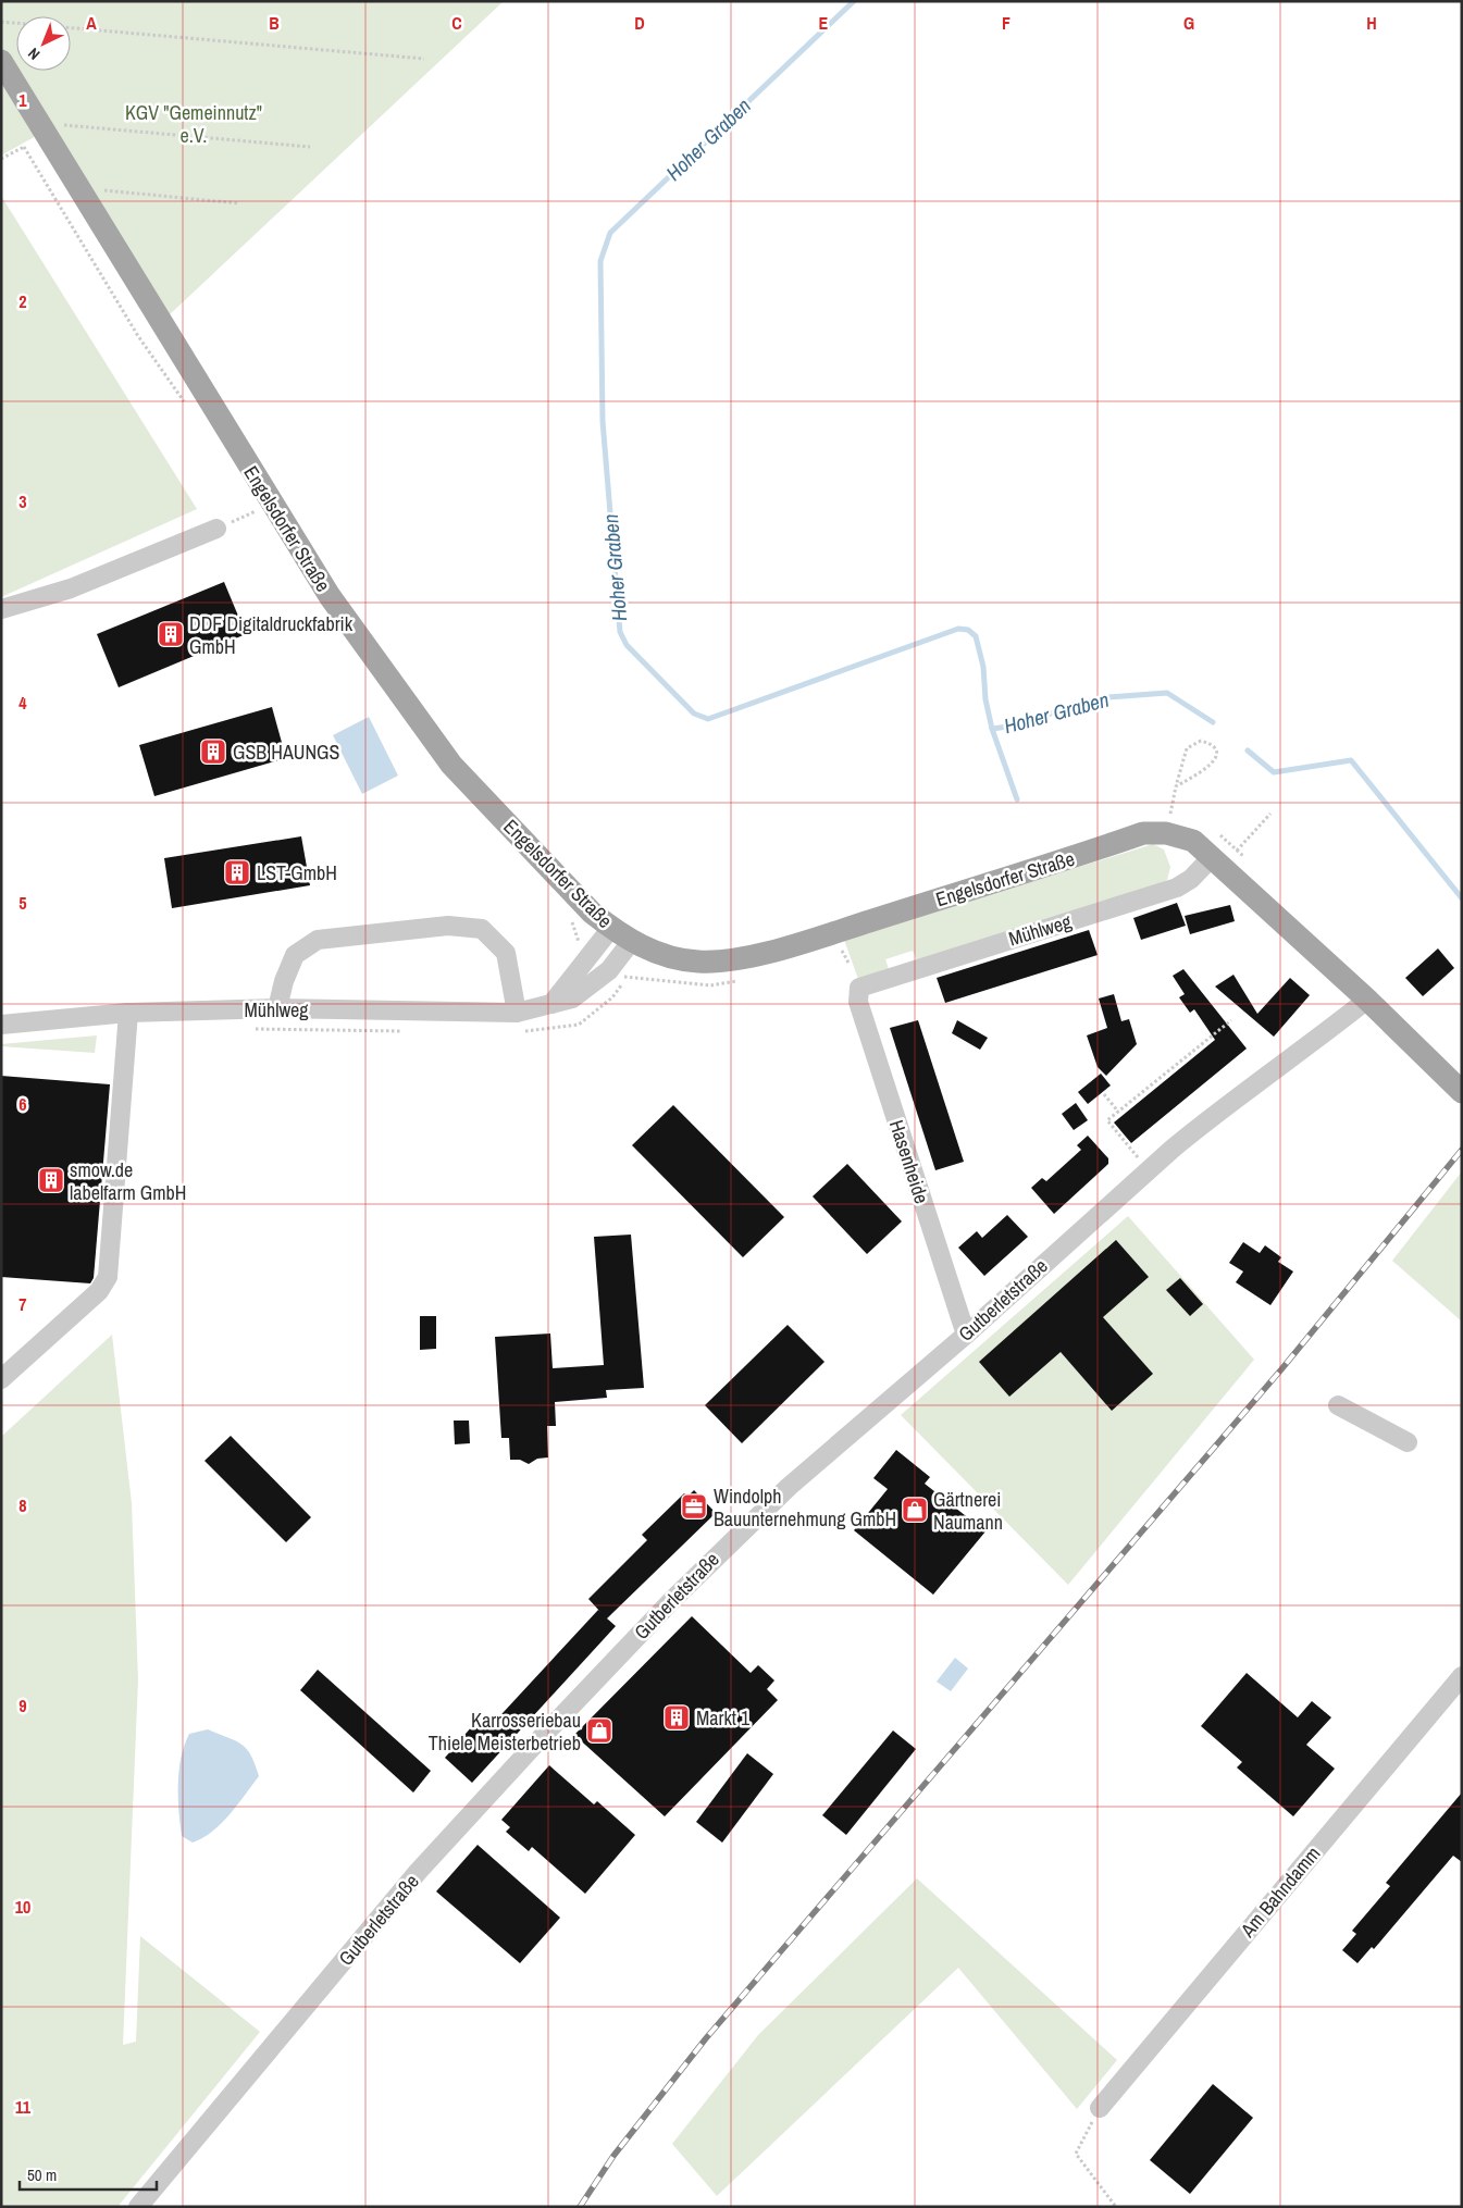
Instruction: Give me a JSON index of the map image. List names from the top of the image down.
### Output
{
  "streets": {
    "main road": ["Engelsdorfer Straße"],
    "street": [
      "Mühlweg",
      "Hasenheide",
      "Gutberletstraße",
      "Am Bahndamm"
    ]
  },
  "crossings": [
    ["Engelsdorfer Straße", "Mühlweg"],
    ["Engelsdorfer Straße", "Gutberletstraße"],
    ["Mühlweg", "Hasenheide"],
    ["Hasenheide", "Gutberletstraße"]
  ],
  "water": ["Hoher Graben"],
  "parks": ["KGV \"Gemeinnutz\" e.V."],
  "places": {
    "building": [
      "DDF Digitaldruckfabrik GmbH",
      "GSB HAUNGS",
      "LST-GmbH",
      "smow.de labelfarm GmbH",
      "Markt 1"
    ],
    "office": ["Windolph Bauunternehmung GmbH"],
    "shop": ["Gärtnerei Naumann", "Karrosseriebau Thiele Meisterbetrieb"]
  },
  "scale_bar": "50 m",
  "north": "bottom left",
  "grid": {
    "columns": [
      "A",
      "B",
      "C",
      "D",
      "E",
      "F",
      "G",
      "H"
    ],
    "rows": [
      "1",
      "2",
      "3",
      "4",
      "5",
      "6",
      "7",
      "8",
      "9",
      "10",
      "11"
    ]
  }
}
